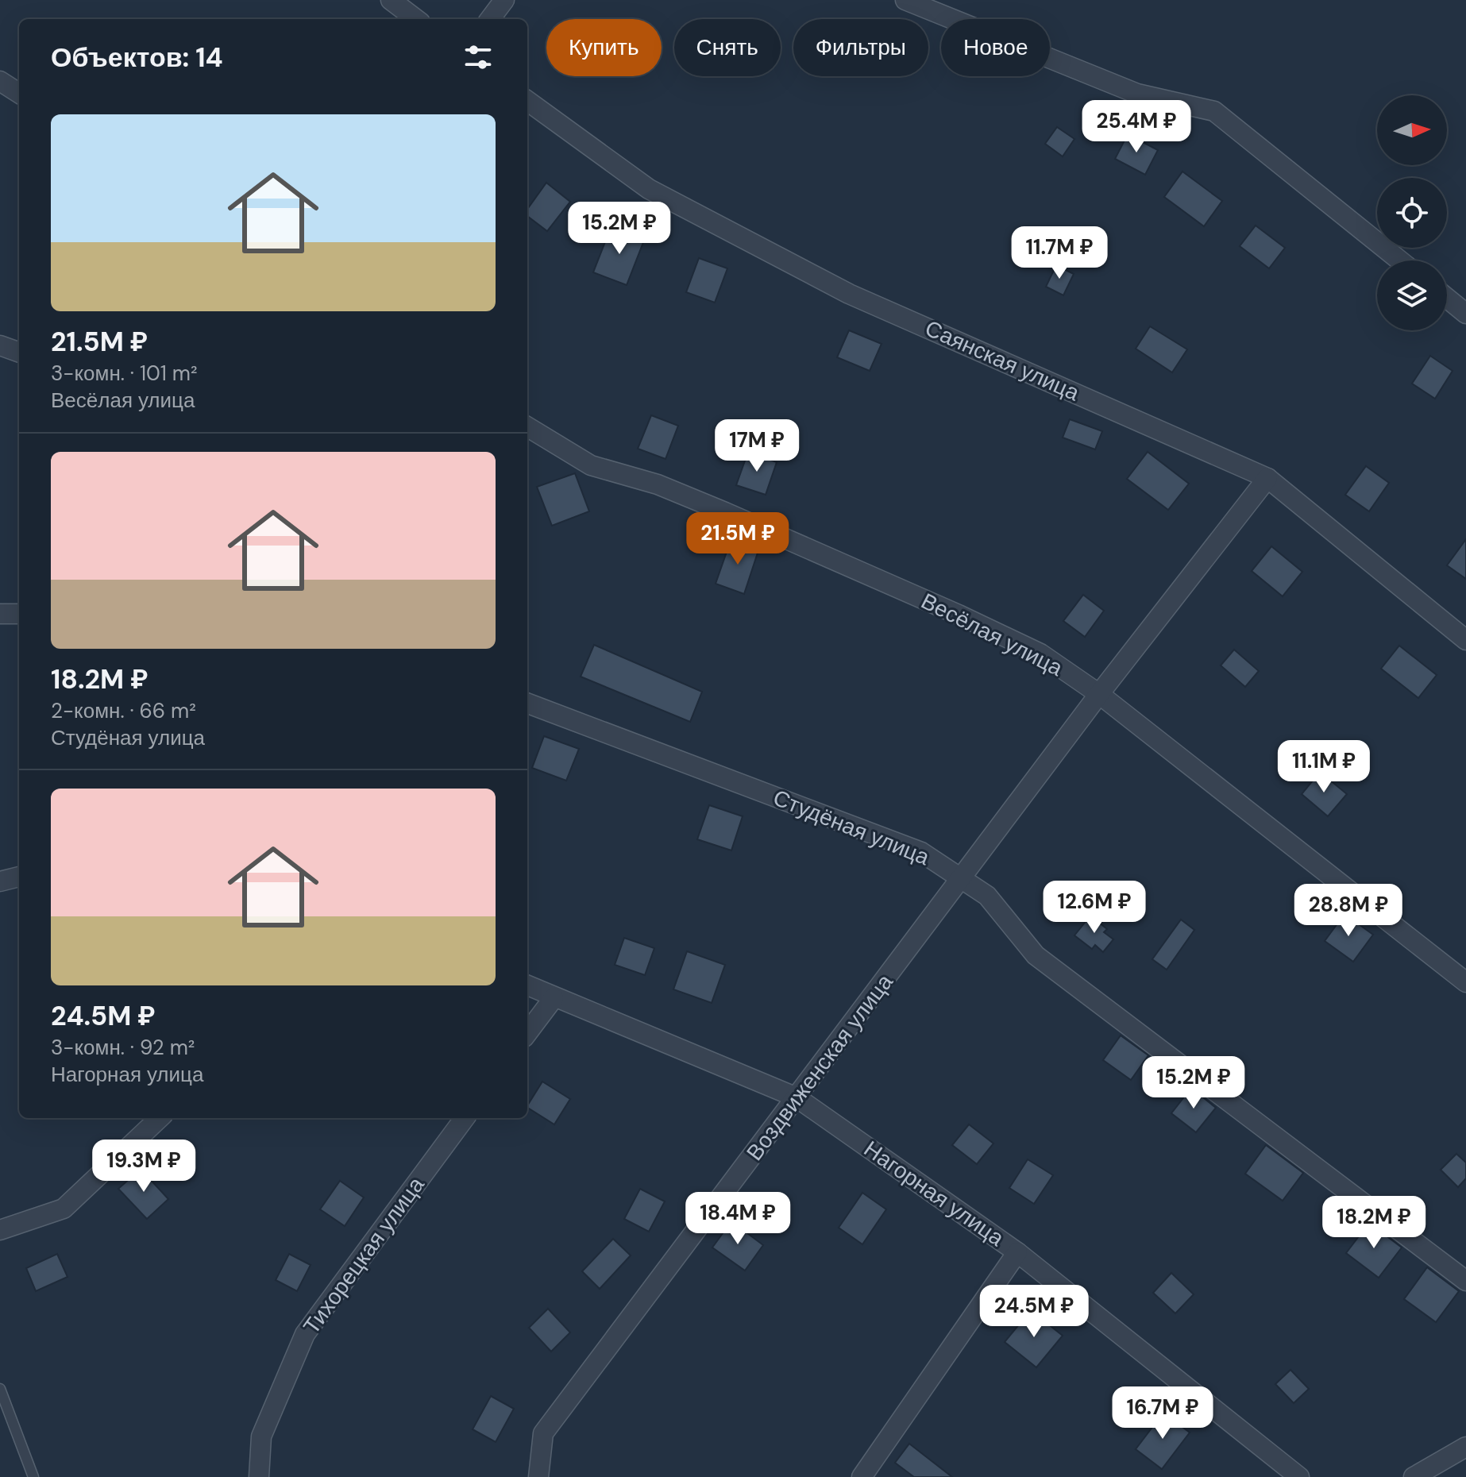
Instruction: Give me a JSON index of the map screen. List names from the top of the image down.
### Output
{
  "streets": {
    "street": [
      "Саянская улица",
      "Весёлая улица",
      "Студёная улица",
      "Воздвиженская улица",
      "Нагорная улица",
      "Тихорецкая улица"
    ]
  },
  "crossings": [
    ["Саянская улица", "Воздвиженская улица"],
    ["Весёлая улица", "Воздвиженская улица"],
    ["Студёная улица", "Воздвиженская улица"],
    ["Воздвиженская улица", "Нагорная улица"]
  ],
  "north": "right",
  "page": {
    "chip": [
      "Купить",
      "Снять",
      "Фильтры",
      "Новое"
    ],
    "heading": "Объектов: 14",
    "list": [
      {
        "name": "21.5M ₽",
        "note": "3-комн. · 101 m² · Весёлая улица"
      },
      {
        "name": "18.2M ₽",
        "note": "2-комн. · 66 m² · Студёная улица"
      },
      {
        "name": "24.5M ₽",
        "note": "3-комн. · 92 m² · Нагорная улица"
      }
    ],
    "price": [
      "25.4M ₽",
      "15.2M ₽",
      "11.7M ₽",
      "17M ₽",
      "21.5M ₽",
      "11.1M ₽",
      "12.6M ₽",
      "28.8M ₽",
      "15.2M ₽",
      "19.3M ₽",
      "18.4M ₽",
      "18.2M ₽",
      "24.5M ₽",
      "16.7M ₽"
    ]
  }
}
